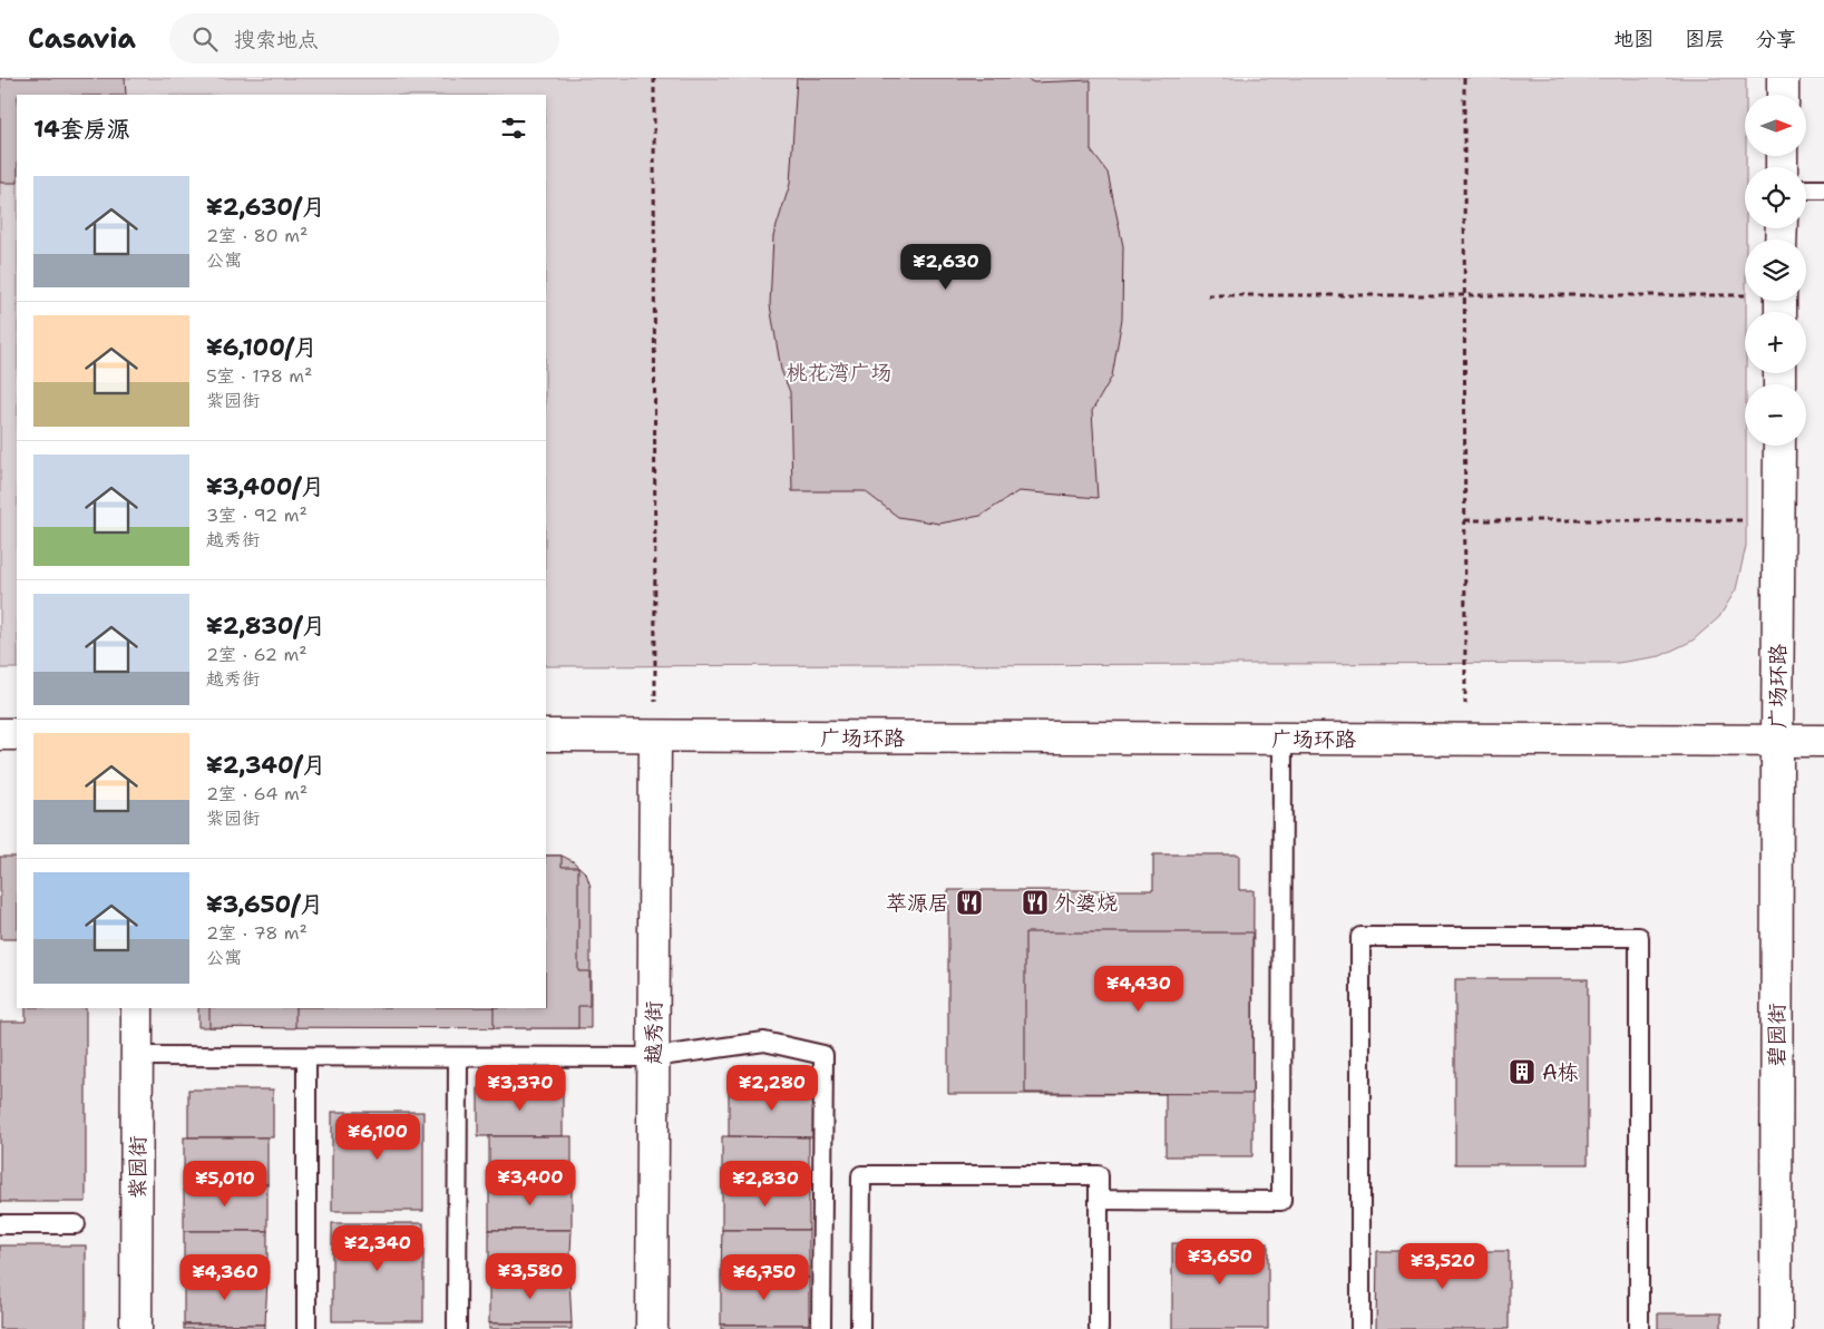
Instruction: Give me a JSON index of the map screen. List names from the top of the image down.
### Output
{
  "streets": {
    "street": [
      "广场环路",
      "越秀街",
      "碧园街",
      "紫园街"
    ]
  },
  "crossings": [
    ["广场环路", "越秀街"],
    ["广场环路", "碧园街"]
  ],
  "parks": ["桃花湾广场"],
  "places": {
    "restaurant": ["萃源居", "外婆烧"],
    "building": ["A栋"]
  },
  "north": "right",
  "page": {
    "header": "Casavia",
    "search": "搜索地点",
    "nav": ["地图", "图层", "分享"],
    "map_buttons": ["+", "−"],
    "heading": "14套房源",
    "list": [
      {
        "name": "¥2,630/月",
        "note": "2室 · 80 m² · 公寓"
      },
      {
        "name": "¥6,100/月",
        "note": "5室 · 178 m² · 紫园街"
      },
      {
        "name": "¥3,400/月",
        "note": "3室 · 92 m² · 越秀街"
      },
      {
        "name": "¥2,830/月",
        "note": "2室 · 62 m² · 越秀街"
      },
      {
        "name": "¥2,340/月",
        "note": "2室 · 64 m² · 紫园街"
      },
      {
        "name": "¥3,650/月",
        "note": "2室 · 78 m² · 公寓"
      }
    ],
    "price": [
      "¥2,630",
      "¥4,430",
      "¥3,370",
      "¥2,280",
      "¥6,100",
      "¥3,400",
      "¥5,010",
      "¥2,830",
      "¥2,340",
      "¥3,650",
      "¥3,520",
      "¥3,580",
      "¥4,360",
      "¥6,750"
    ]
  }
}
